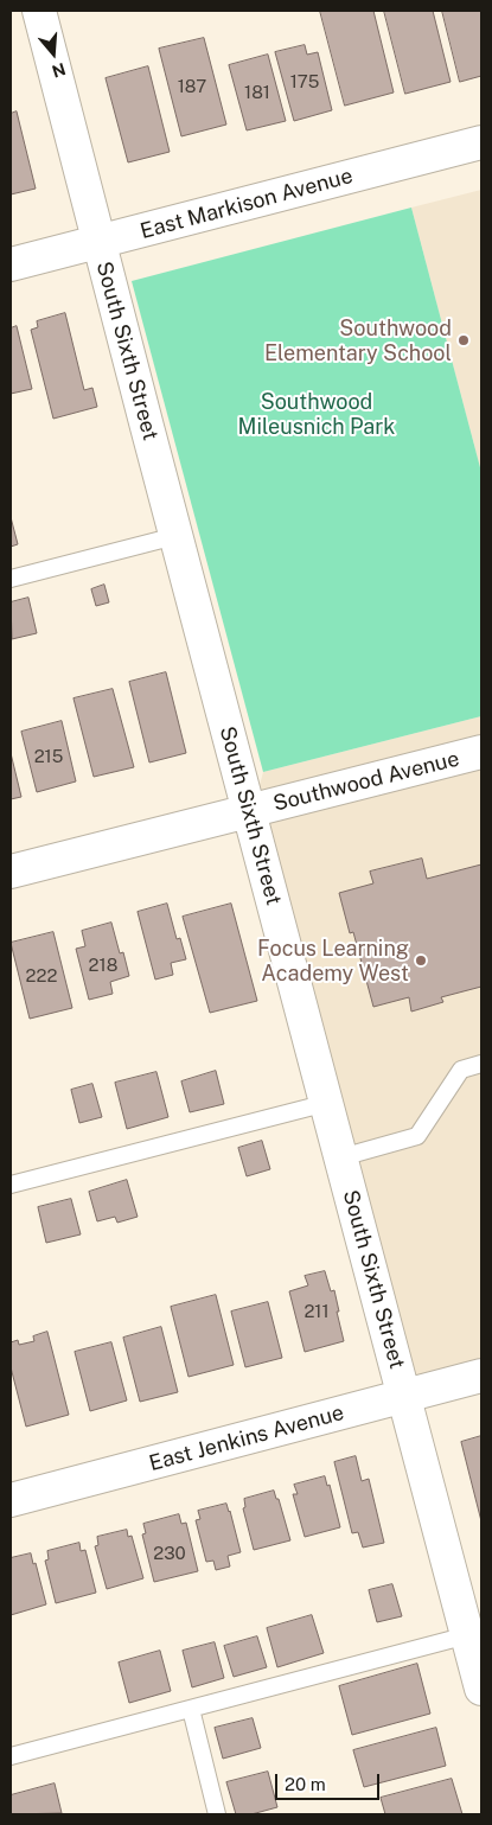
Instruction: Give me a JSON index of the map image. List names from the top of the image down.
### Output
{
  "streets": {
    "street": [
      "East Markison Avenue",
      "South Sixth Street",
      "Southwood Avenue",
      "East Jenkins Avenue"
    ]
  },
  "crossings": [
    ["East Markison Avenue", "South Sixth Street"],
    ["South Sixth Street", "Southwood Avenue"],
    ["South Sixth Street", "East Jenkins Avenue"]
  ],
  "parks": ["Southwood Mileusnich Park"],
  "places": ["Southwood Elementary School", "Focus Learning Academy West"],
  "house_numbers": [
    "175",
    "187",
    "181",
    "215",
    "218",
    "222",
    "211",
    "230"
  ],
  "scale_bar": "20 m",
  "north": "bottom"
}
